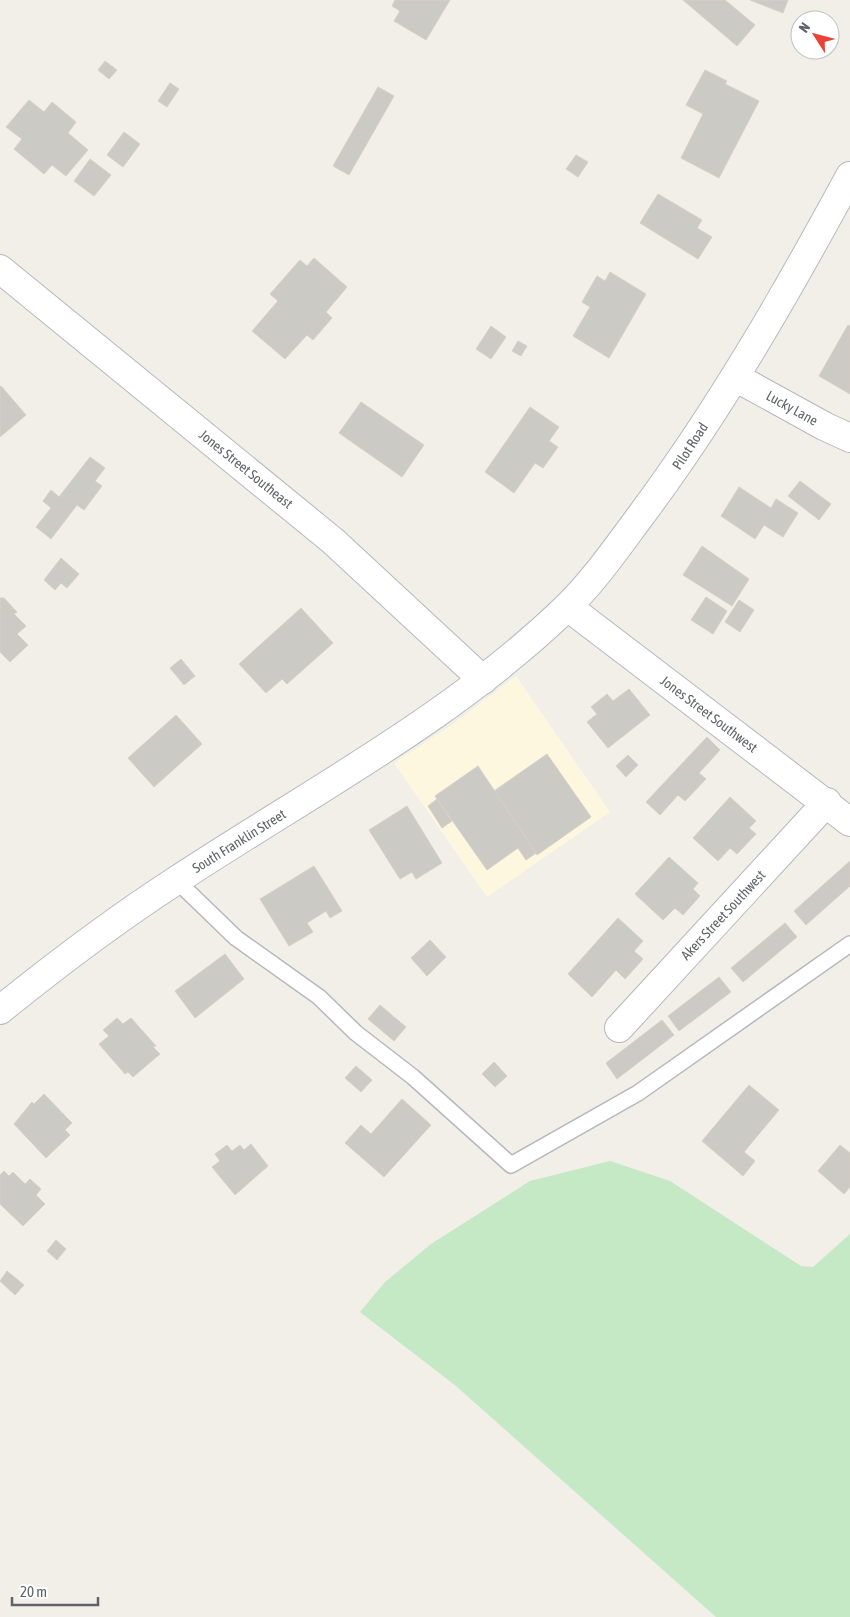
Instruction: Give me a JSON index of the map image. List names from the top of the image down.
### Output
{
  "streets": {
    "street": [
      "Lucky Lane",
      "Pilot Road",
      "Jones Street Southeast",
      "Jones Street Southwest",
      "South Franklin Street",
      "Akers Street Southwest"
    ]
  },
  "crossings": [
    ["Lucky Lane", "Pilot Road"],
    ["Pilot Road", "Jones Street Southeast"],
    ["Pilot Road", "Jones Street Southwest"],
    ["Pilot Road", "South Franklin Street"],
    ["Jones Street Southeast", "South Franklin Street"],
    ["Jones Street Southwest", "Akers Street Southwest"]
  ],
  "scale_bar": "20 m",
  "north": "top left"
}
